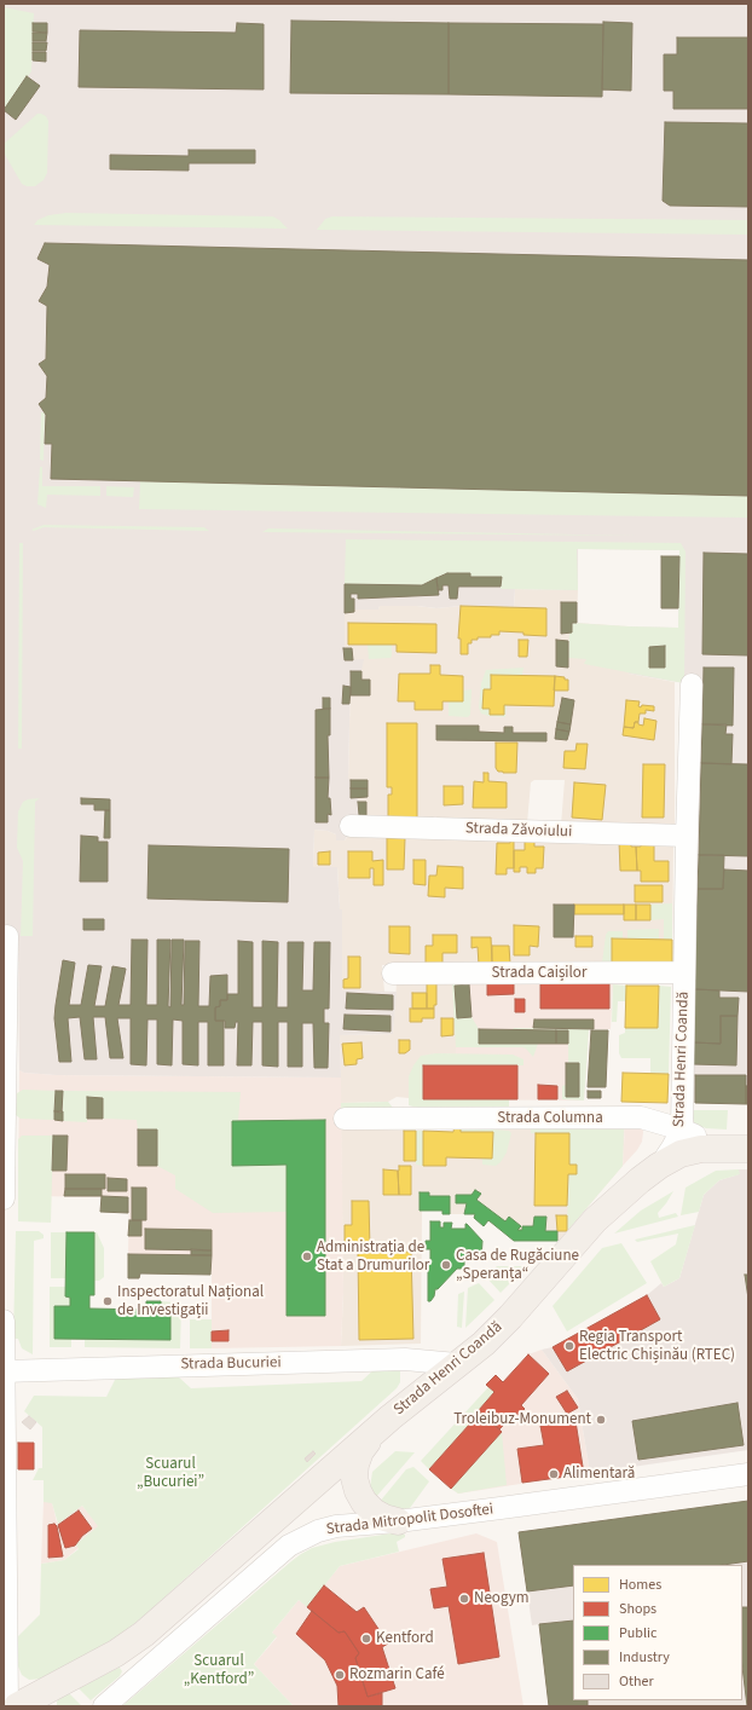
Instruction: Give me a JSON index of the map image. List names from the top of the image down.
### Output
{
  "streets": {
    "main road": ["Strada Henri Coandă", "Strada Columna"],
    "street": [
      "Strada Zăvoiului",
      "Strada Caișilor",
      "Strada Bucuriei",
      "Strada Mitropolit Dosoftei"
    ]
  },
  "crossings": [
    ["Strada Zăvoiului", "Strada Henri Coandă"],
    ["Strada Caișilor", "Strada Henri Coandă"],
    ["Strada Henri Coandă", "Strada Columna"],
    ["Strada Henri Coandă", "Strada Bucuriei"]
  ],
  "parks": ["Scuarul „Bucuriei”", "Scuarul „Kentford”"],
  "places": [
    "Administrația de Stat a Drumurilor",
    "Casa de Rugăciune „Speranța“",
    "Inspectoratul Național de Investigații",
    "Regia Transport Electric Chișinău (RTEC)",
    "Troleibuz-Monument",
    "Alimentară",
    "Neogym",
    "Kentford",
    "Rozmarin Café"
  ],
  "legend": [
    "Homes",
    "Shops",
    "Public",
    "Industry",
    "Other"
  ]
}
